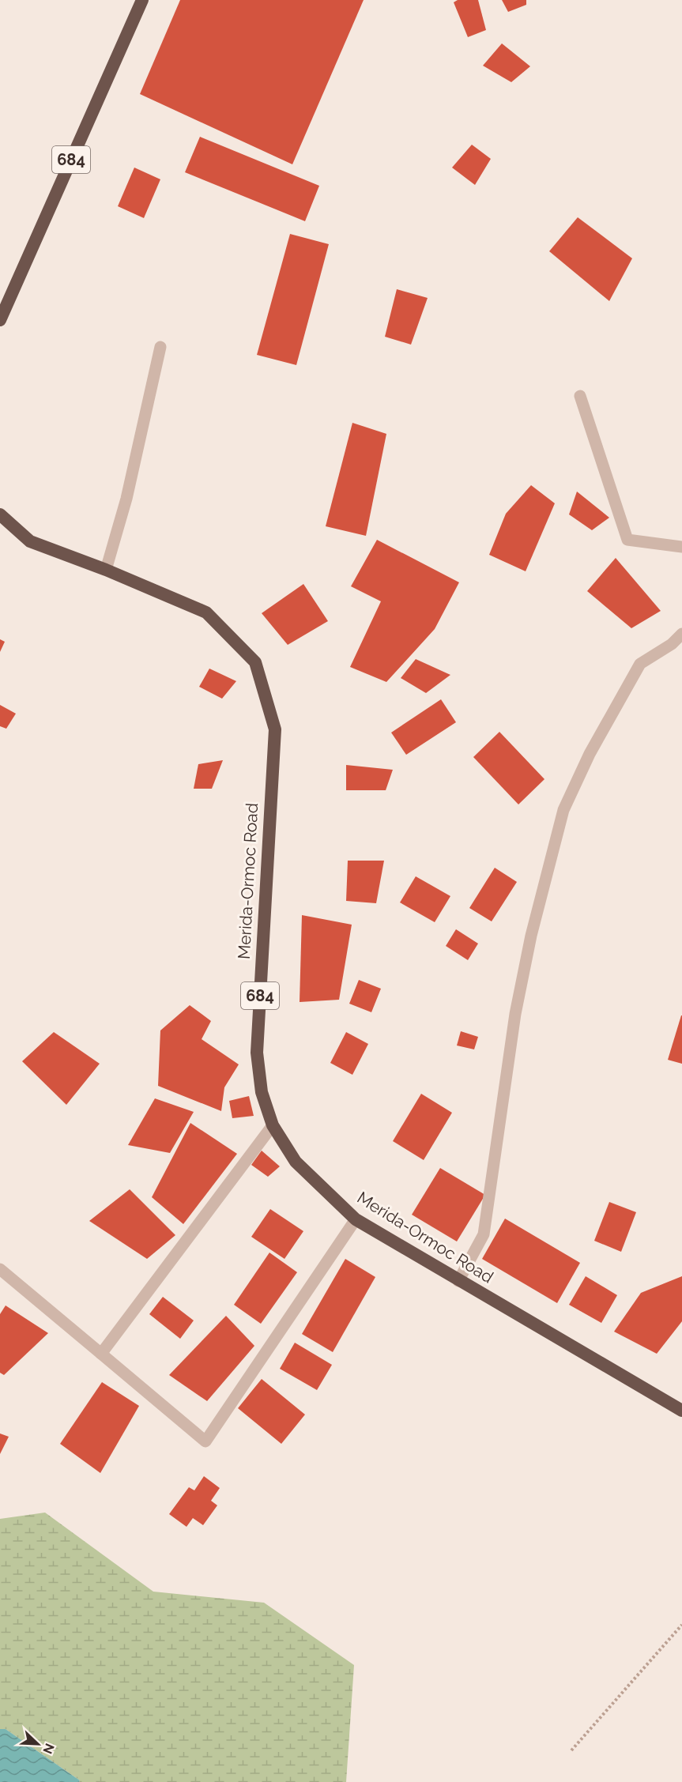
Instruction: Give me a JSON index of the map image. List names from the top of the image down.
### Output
{
  "streets": {
    "highway": ["684", "Merida-Ormoc Road"]
  },
  "north": "bottom right"
}
